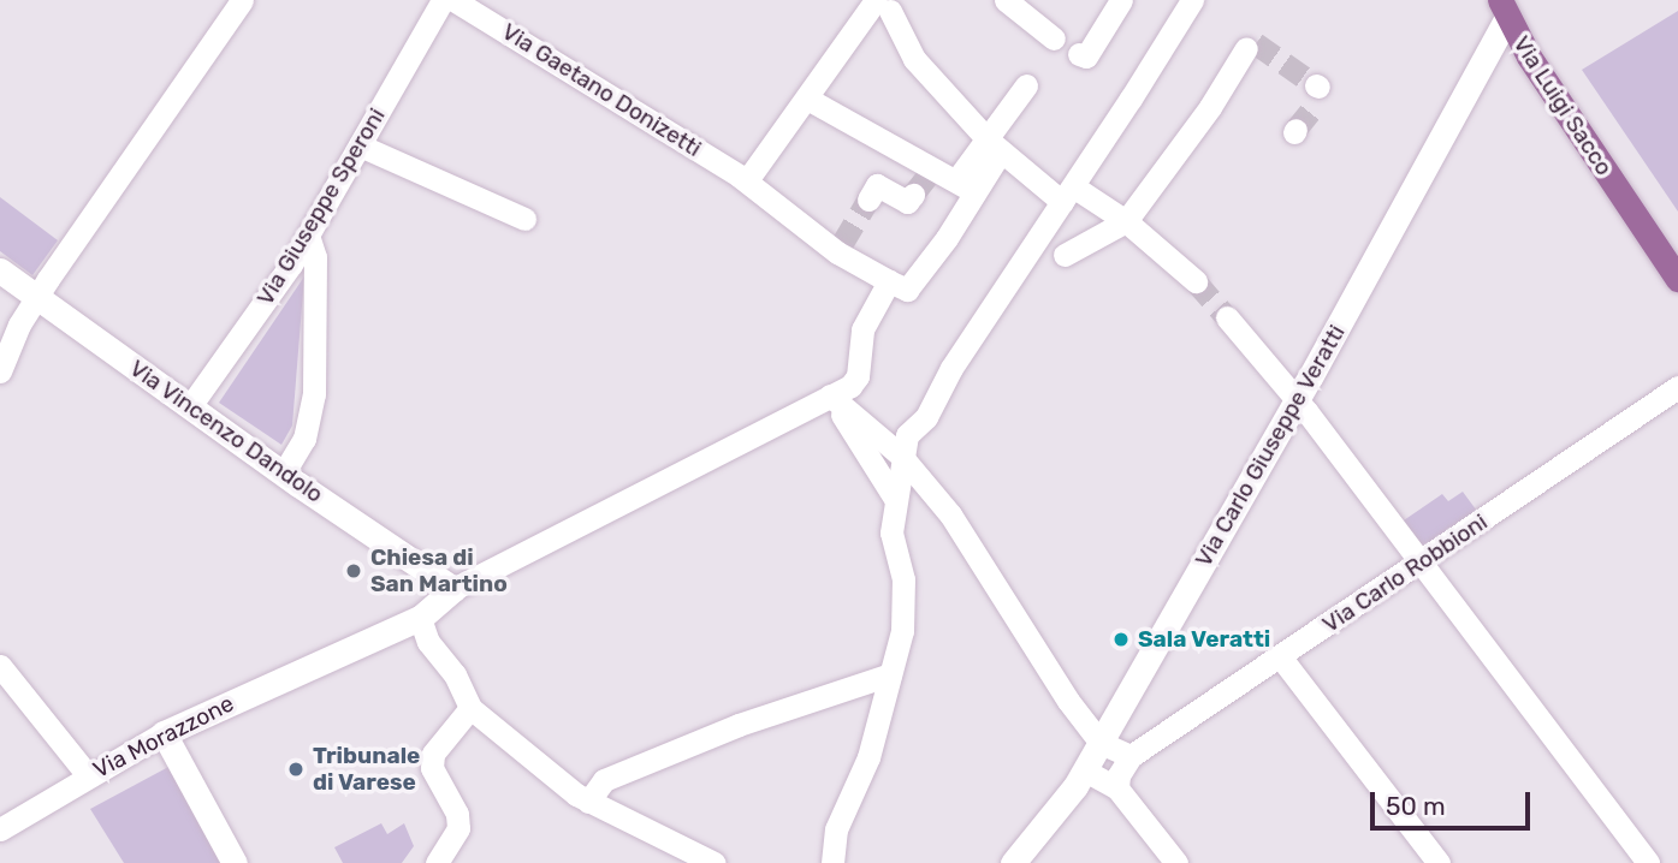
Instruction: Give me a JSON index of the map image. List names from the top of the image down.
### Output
{
  "streets": {
    "main road": ["Via Luigi Sacco"],
    "street": [
      "Via Gaetano Donizetti",
      "Via Giuseppe Speroni",
      "Via Vincenzo Dandolo",
      "Via Carlo Giuseppe Veratti",
      "Via Carlo Robbioni",
      "Via Morazzone"
    ]
  },
  "crossings": [
    ["Via Luigi Sacco", "Via Carlo Giuseppe Veratti"],
    ["Via Giuseppe Speroni", "Via Vincenzo Dandolo"],
    ["Via Vincenzo Dandolo", "Via Morazzone"]
  ],
  "places": ["Chiesa di San Martino", "Sala Veratti", "Tribunale di Varese"],
  "scale_bar": "50 m"
}
